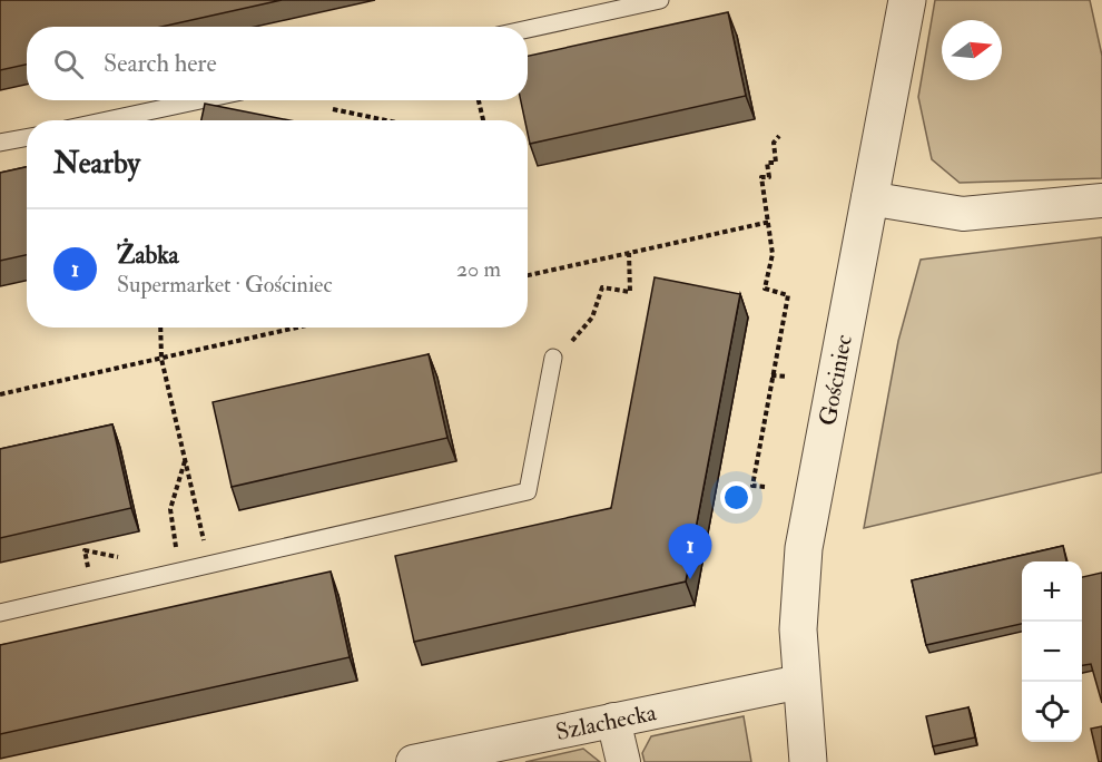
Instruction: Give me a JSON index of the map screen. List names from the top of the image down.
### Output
{
  "streets": {
    "street": ["Gościniec", "Szlachecka"]
  },
  "crossings": [
    ["Gościniec", "Szlachecka"]
  ],
  "north": "right",
  "page": {
    "search": "Search here",
    "heading": "Nearby",
    "list": [
      {
        "mark": "1",
        "name": "Żabka",
        "note": "Supermarket · Gościniec",
        "value": "20 m"
      }
    ],
    "pins": "1",
    "map_buttons": ["+", "−"]
  }
}
